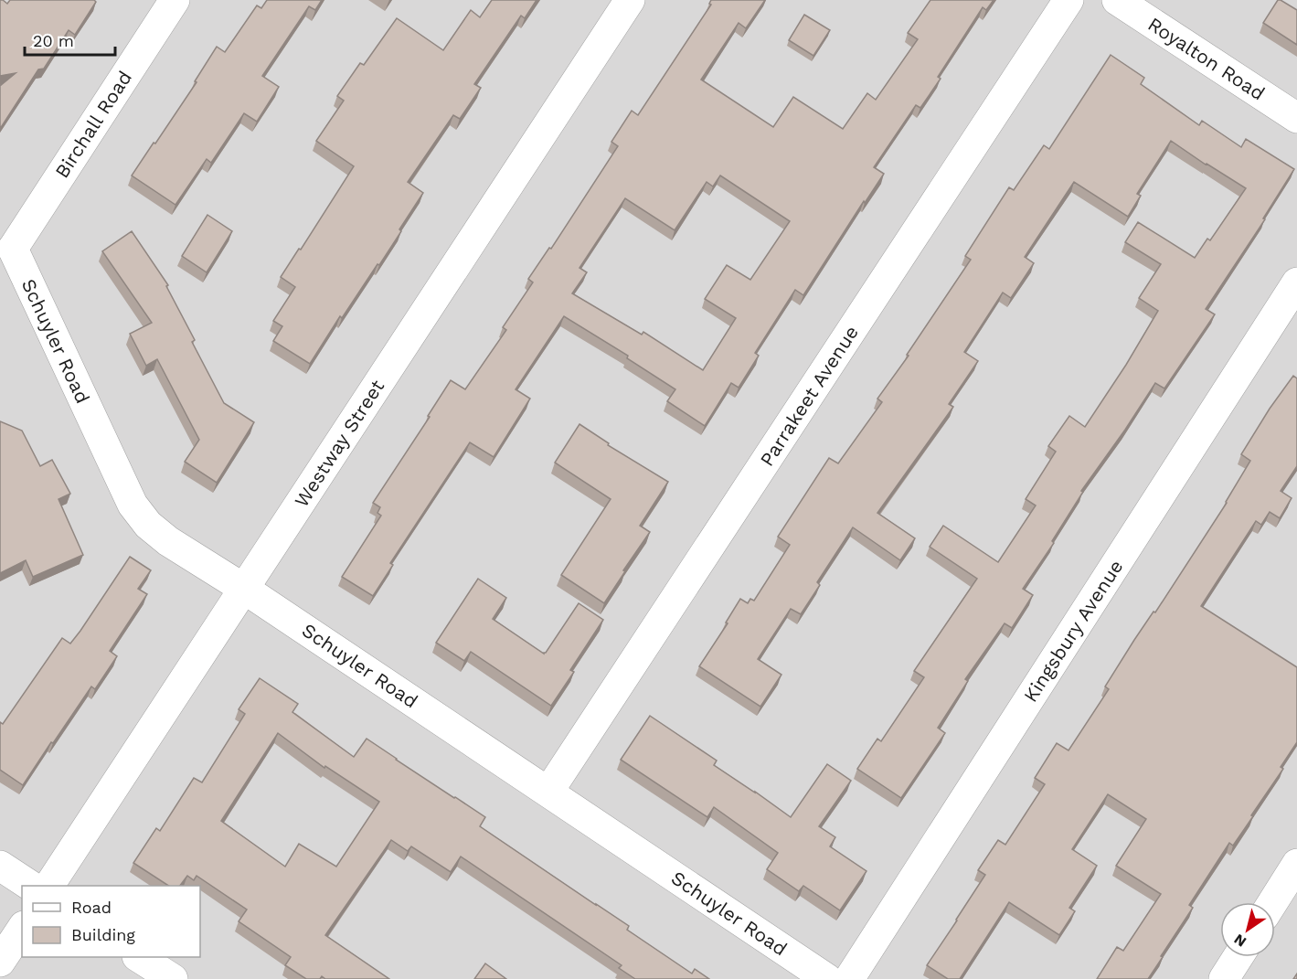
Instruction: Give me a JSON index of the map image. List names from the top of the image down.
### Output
{
  "streets": {
    "street": [
      "Royalton Road",
      "Birchall Road",
      "Schuyler Road",
      "Parrakeet Avenue",
      "Westway Street",
      "Kingsbury Avenue"
    ]
  },
  "crossings": [
    ["Birchall Road", "Schuyler Road"],
    ["Schuyler Road", "Parrakeet Avenue"],
    ["Schuyler Road", "Westway Street"]
  ],
  "legend": ["Road", "Building"],
  "scale_bar": "20 m",
  "north": "bottom left"
}
